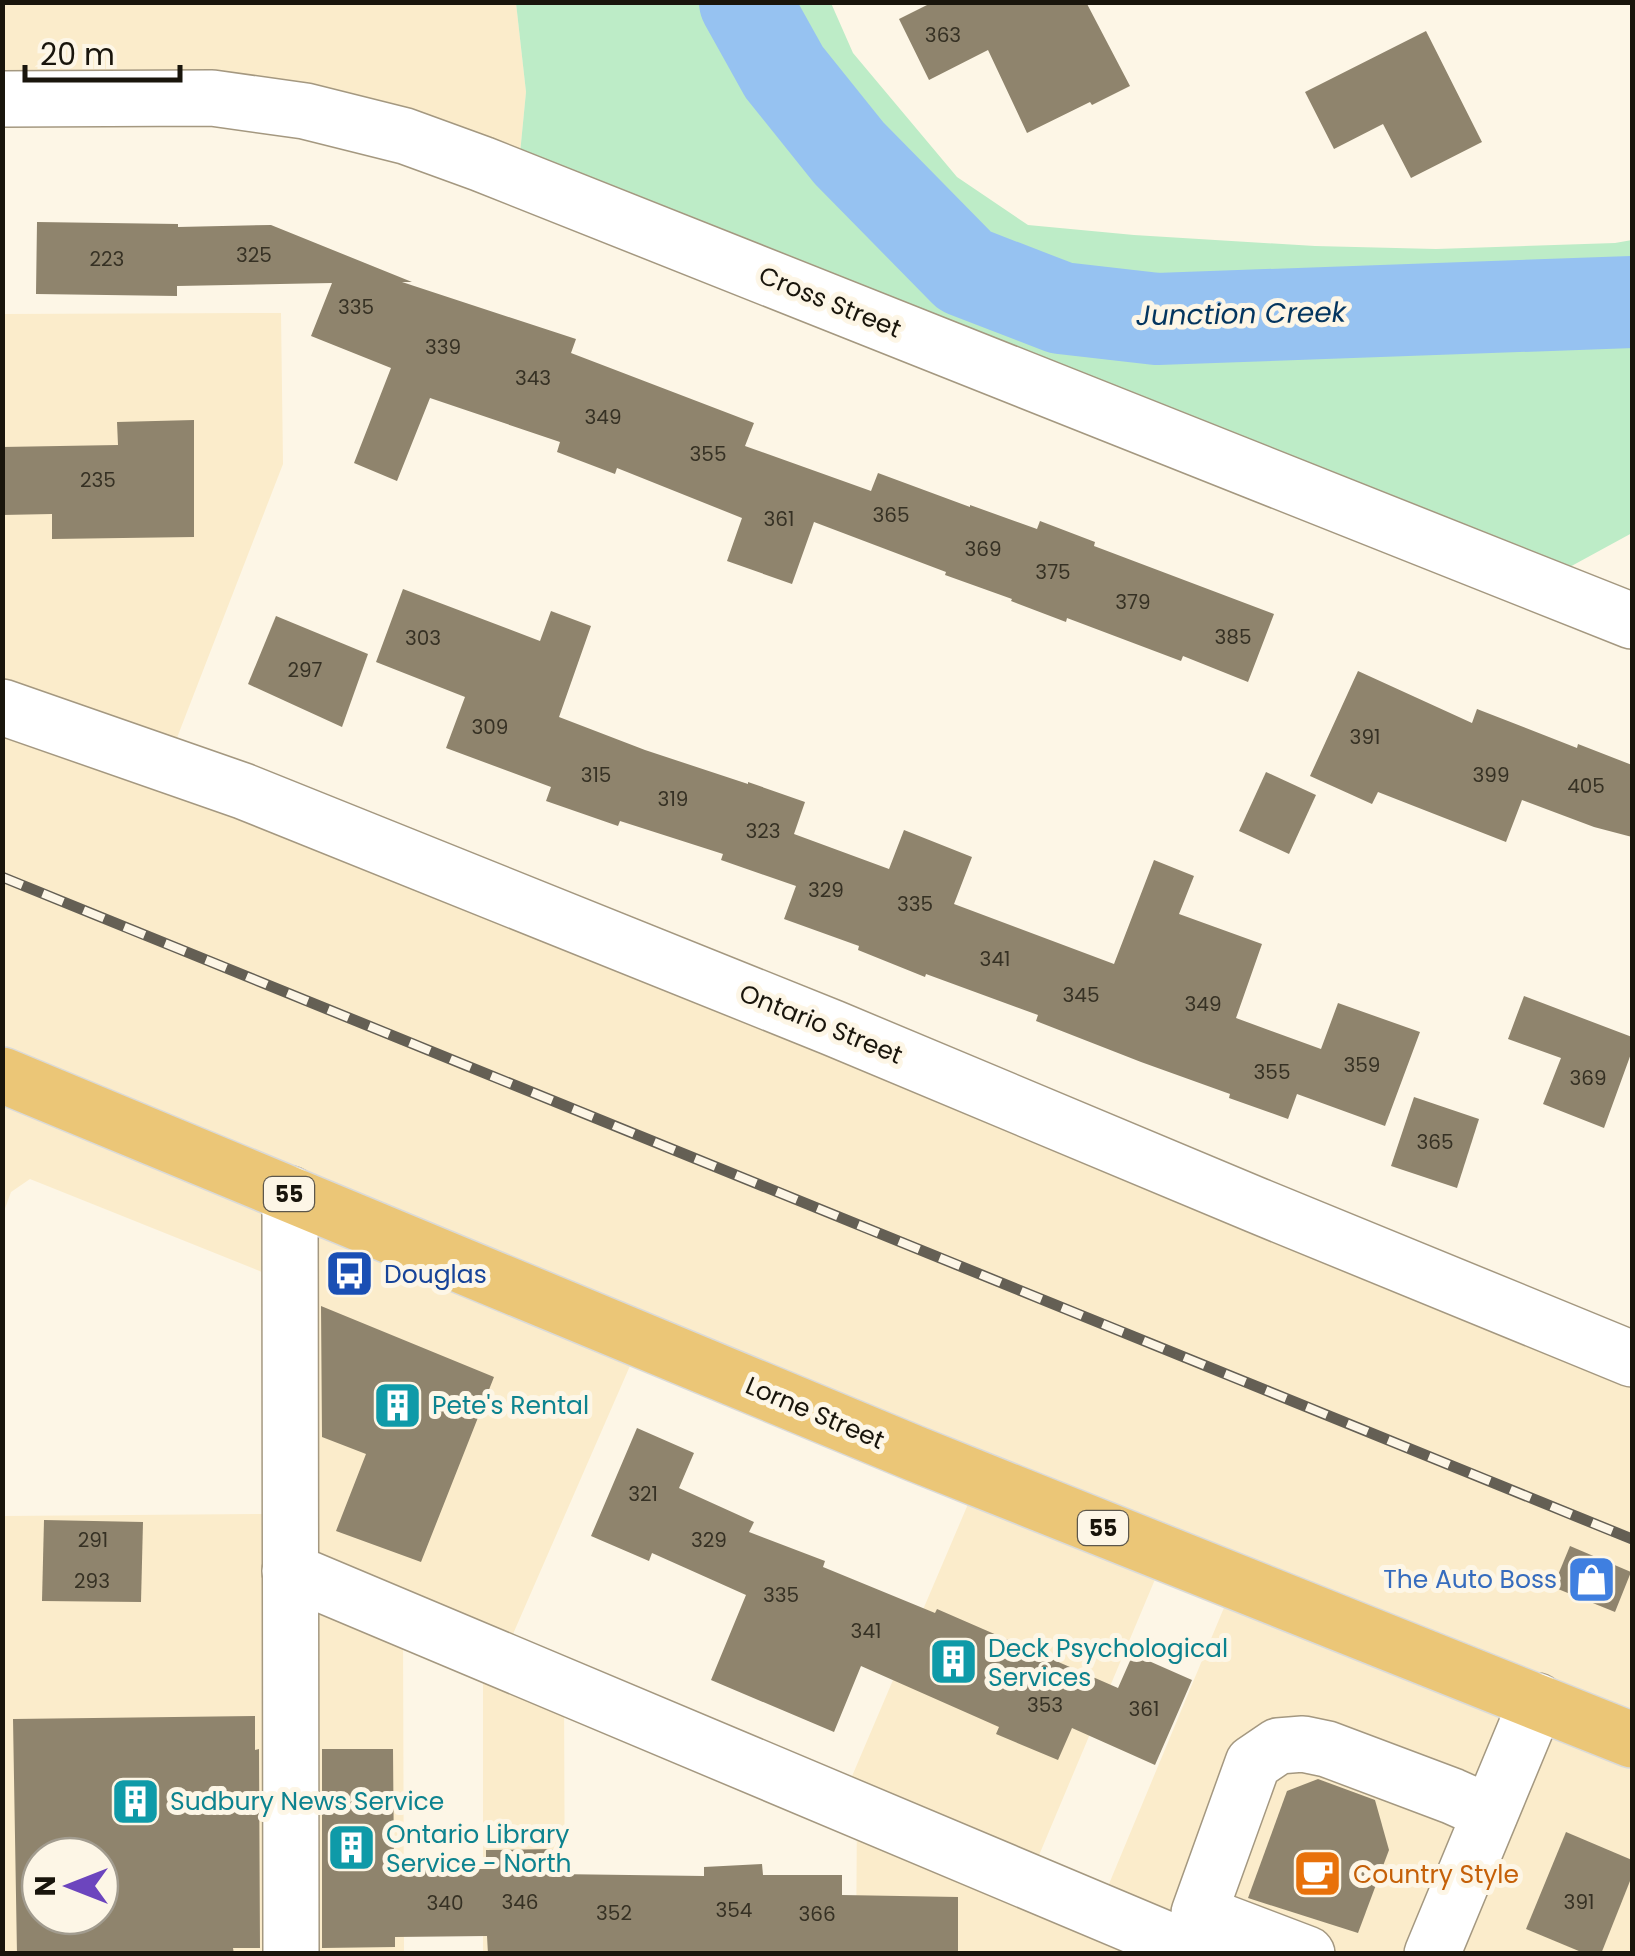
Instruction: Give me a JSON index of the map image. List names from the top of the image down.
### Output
{
  "streets": {
    "main road": ["55", "Lorne Street"],
    "street": ["Cross Street", "Ontario Street"]
  },
  "water": ["Junction Creek"],
  "places": {
    "bus stop": ["Douglas"],
    "building": [
      "Pete's Rental",
      "Deck Psychological Services",
      "Sudbury News Service",
      "Ontario Library Service - North"
    ],
    "shop": ["The Auto Boss"],
    "cafe": ["Country Style"]
  },
  "house_numbers": [
    "363",
    "325",
    "223",
    "335",
    "339",
    "343",
    "349",
    "355",
    "235",
    "365",
    "361",
    "369",
    "375",
    "379",
    "385",
    "303",
    "297",
    "309",
    "391",
    "315",
    "399",
    "405",
    "319",
    "323",
    "329",
    "335",
    "341",
    "345",
    "349",
    "359",
    "355",
    "369",
    "365",
    "321",
    "291",
    "329",
    "293",
    "335",
    "341",
    "353",
    "361",
    "346",
    "391",
    "340",
    "354",
    "352",
    "366"
  ],
  "scale_bar": "20 m",
  "north": "left"
}
